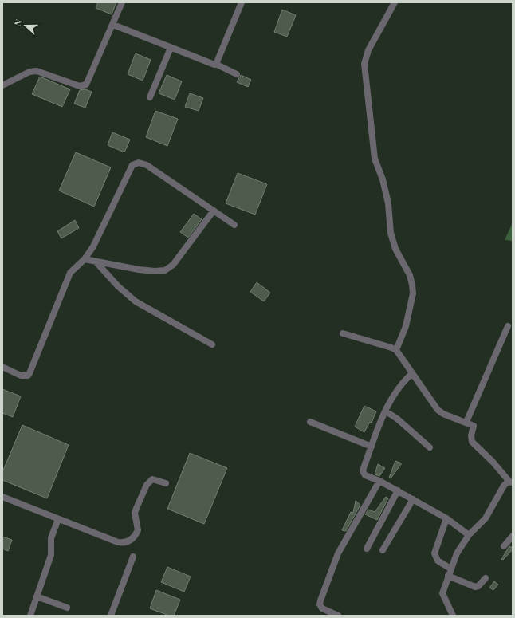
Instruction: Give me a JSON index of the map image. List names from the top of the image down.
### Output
{
  "north": "left"
}
